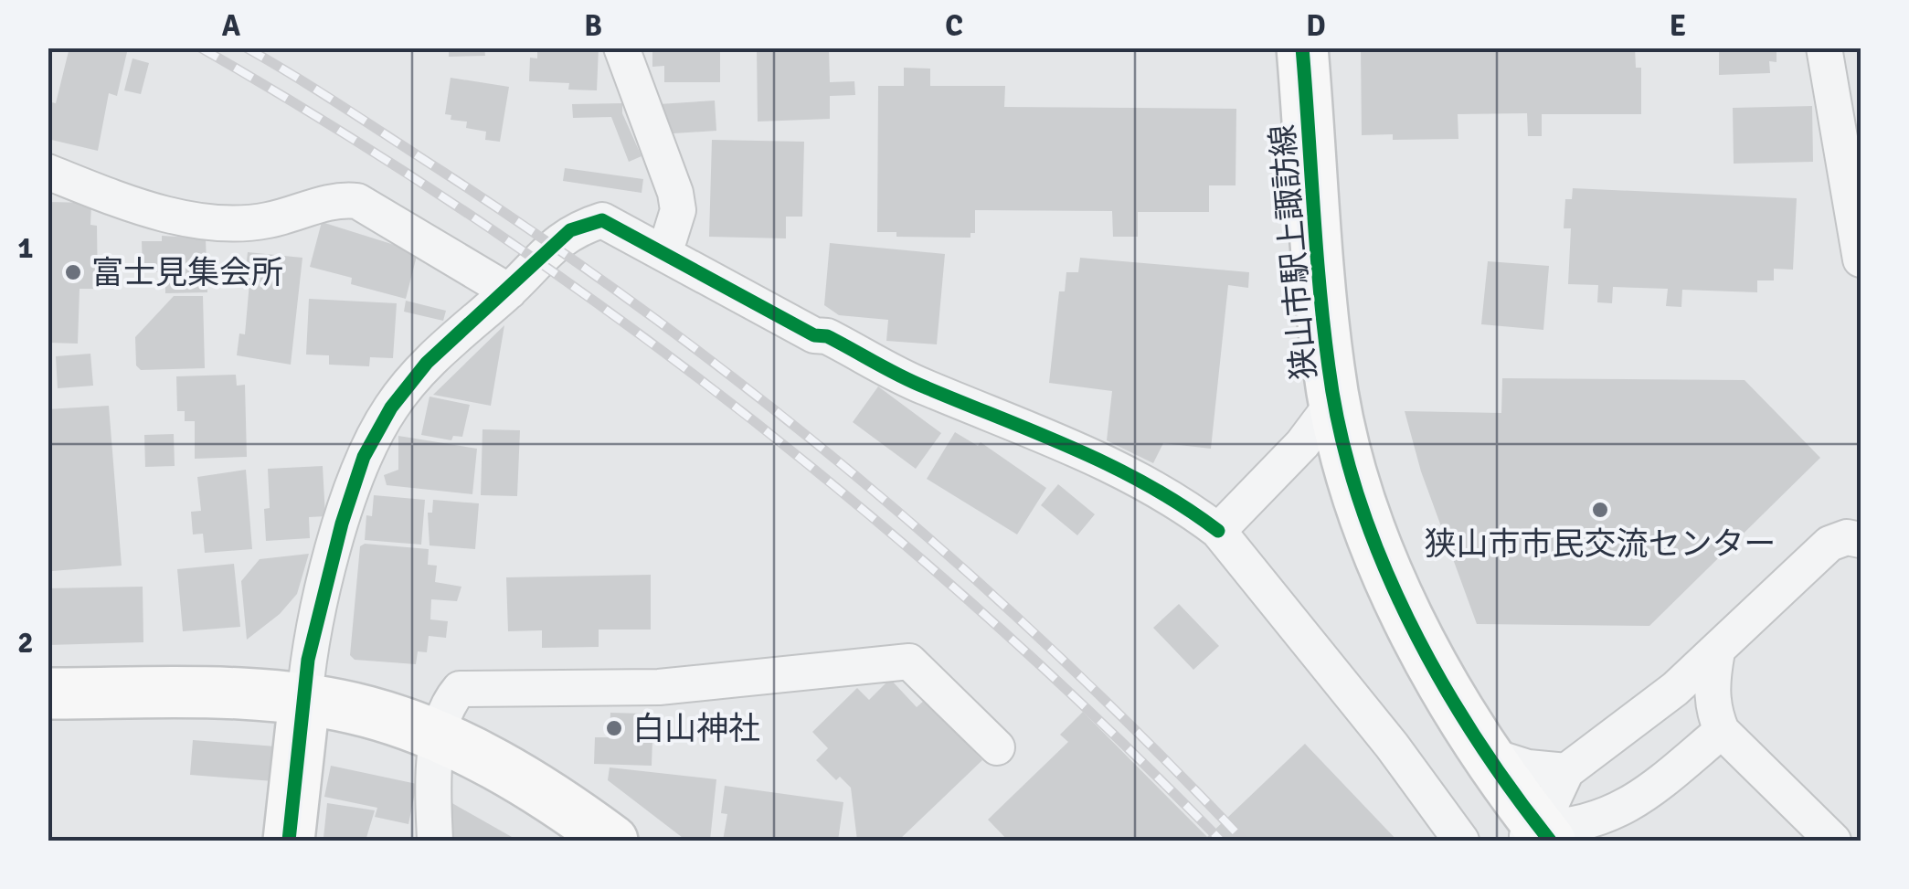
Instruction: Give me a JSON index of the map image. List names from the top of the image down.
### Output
{
  "streets": {
    "street": ["狭山市駅上諏訪線"]
  },
  "places": ["富士見集会所", "狭山市市民交流センター", "白山神社"],
  "grid": {
    "columns": [
      "A",
      "B",
      "C",
      "D",
      "E"
    ],
    "rows": ["1", "2"]
  }
}
